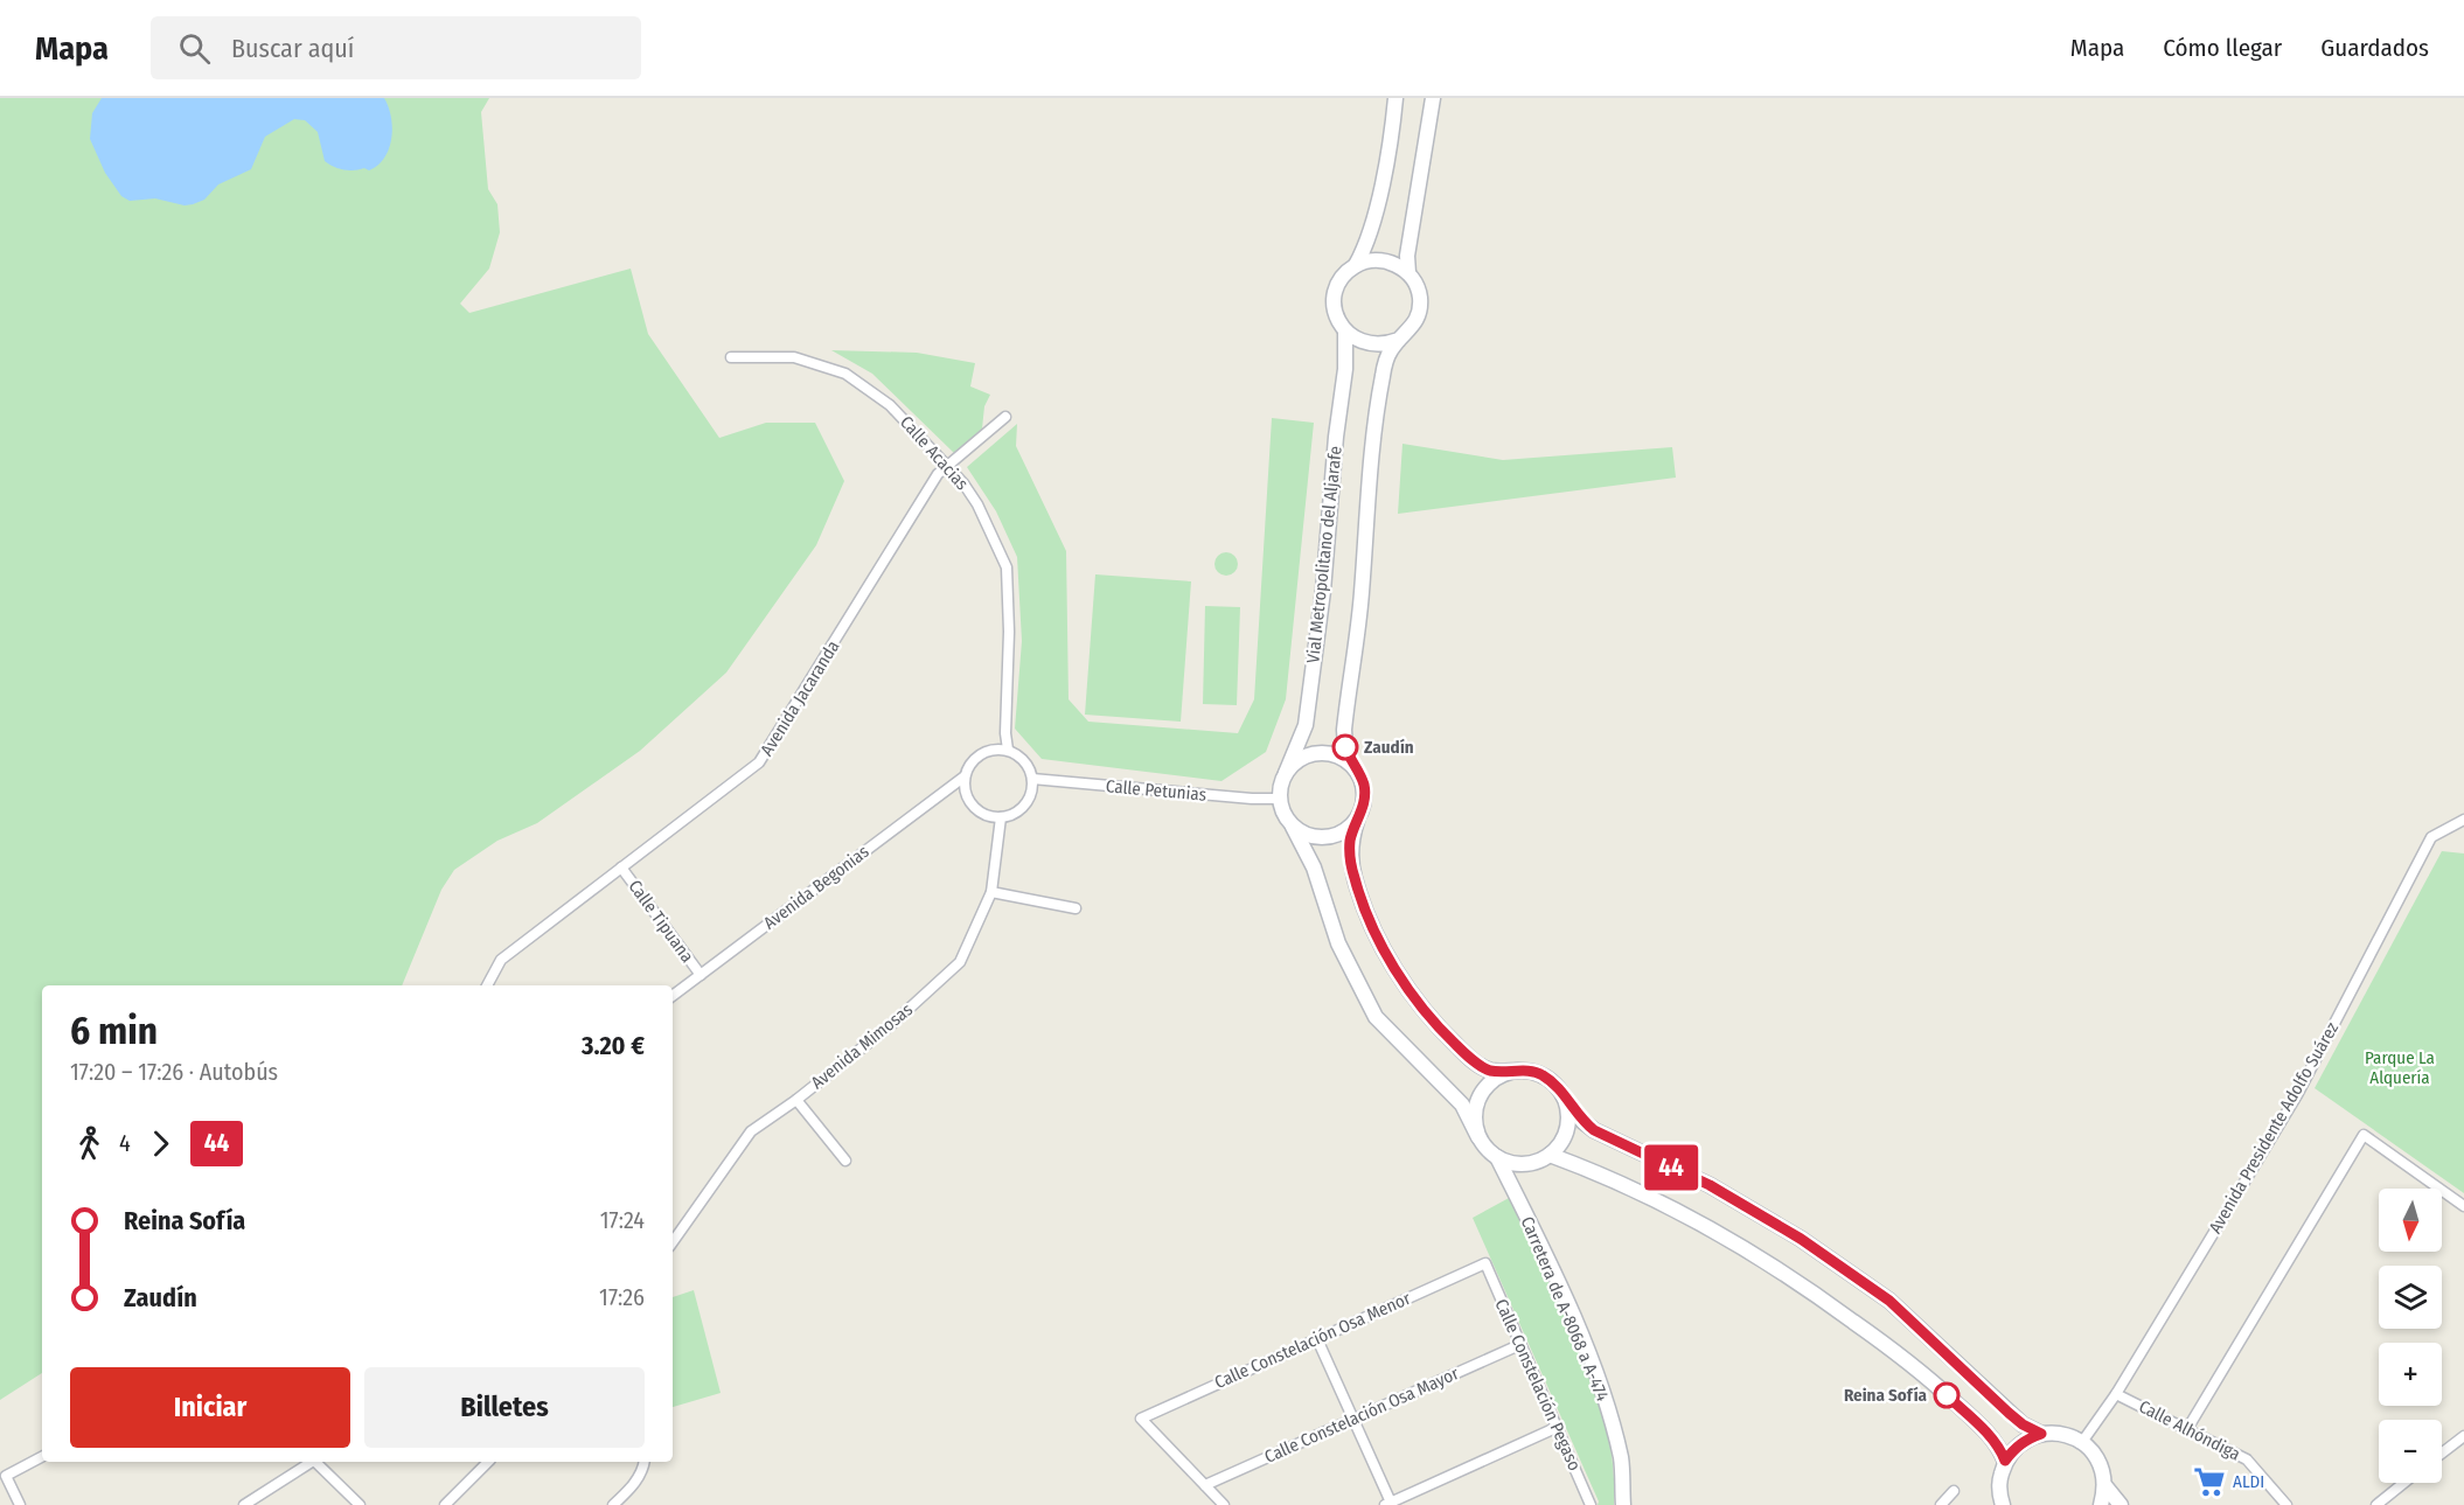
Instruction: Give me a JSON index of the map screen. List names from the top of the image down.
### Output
{
  "streets": {
    "main road": ["Vial Metropolitano del Aljarafe", "Carretera de A-8068 a A-474"],
    "street": [
      "Calle Acacias",
      "Avenida Jacaranda",
      "Calle Petunias",
      "Avenida Begonias",
      "Calle Tipuana",
      "Avenida Mimosas",
      "Avenida Presidente Adolfo Suárez",
      "Calle Constelación Osa Menor",
      "Calle Constelación Pegaso",
      "Calle Constelación Osa Mayor",
      "Calle Alhóndiga"
    ]
  },
  "crossings": [
    ["Calle Acacias", "Avenida Jacaranda"],
    ["Calle Acacias", "Calle Petunias"],
    ["Calle Acacias", "Avenida Begonias"],
    ["Calle Acacias", "Avenida Mimosas"],
    ["Vial Metropolitano del Aljarafe", "Calle Petunias"],
    ["Vial Metropolitano del Aljarafe", "Avenida Presidente Adolfo Suárez"],
    ["Vial Metropolitano del Aljarafe", "Carretera de A-8068 a A-474"],
    ["Avenida Jacaranda", "Calle Tipuana"],
    ["Calle Petunias", "Avenida Begonias"],
    ["Calle Petunias", "Avenida Mimosas"],
    ["Avenida Begonias", "Calle Tipuana"],
    ["Avenida Begonias", "Avenida Mimosas"],
    ["Avenida Presidente Adolfo Suárez", "Calle Alhóndiga"],
    ["Calle Constelación Osa Menor", "Calle Constelación Pegaso"],
    ["Calle Constelación Osa Menor", "Calle Constelación Osa Mayor"],
    ["Calle Constelación Pegaso", "Calle Constelación Osa Mayor"]
  ],
  "parks": ["Parque La Alquería"],
  "places": {
    "other": ["Zaudín", "Reina Sofía"],
    "supermarket": ["ALDI"]
  },
  "lines": ["bus line 44"],
  "north": "bottom",
  "page": {
    "header": "Mapa",
    "search": "Buscar aquí",
    "nav": ["Mapa", "Cómo llegar", "Guardados"],
    "on_map": "44",
    "heading": ["6 min", "17:20 – 17:26 · Autobús", "3.20 €"],
    "legs": ["4", "44"],
    "list": [
      {
        "name": "Reina Sofía",
        "value": "17:24"
      },
      {
        "name": "Zaudín",
        "value": "17:26"
      }
    ],
    "map_buttons": ["+", "−"],
    "buttons": ["Iniciar", "Billetes"]
  }
}
